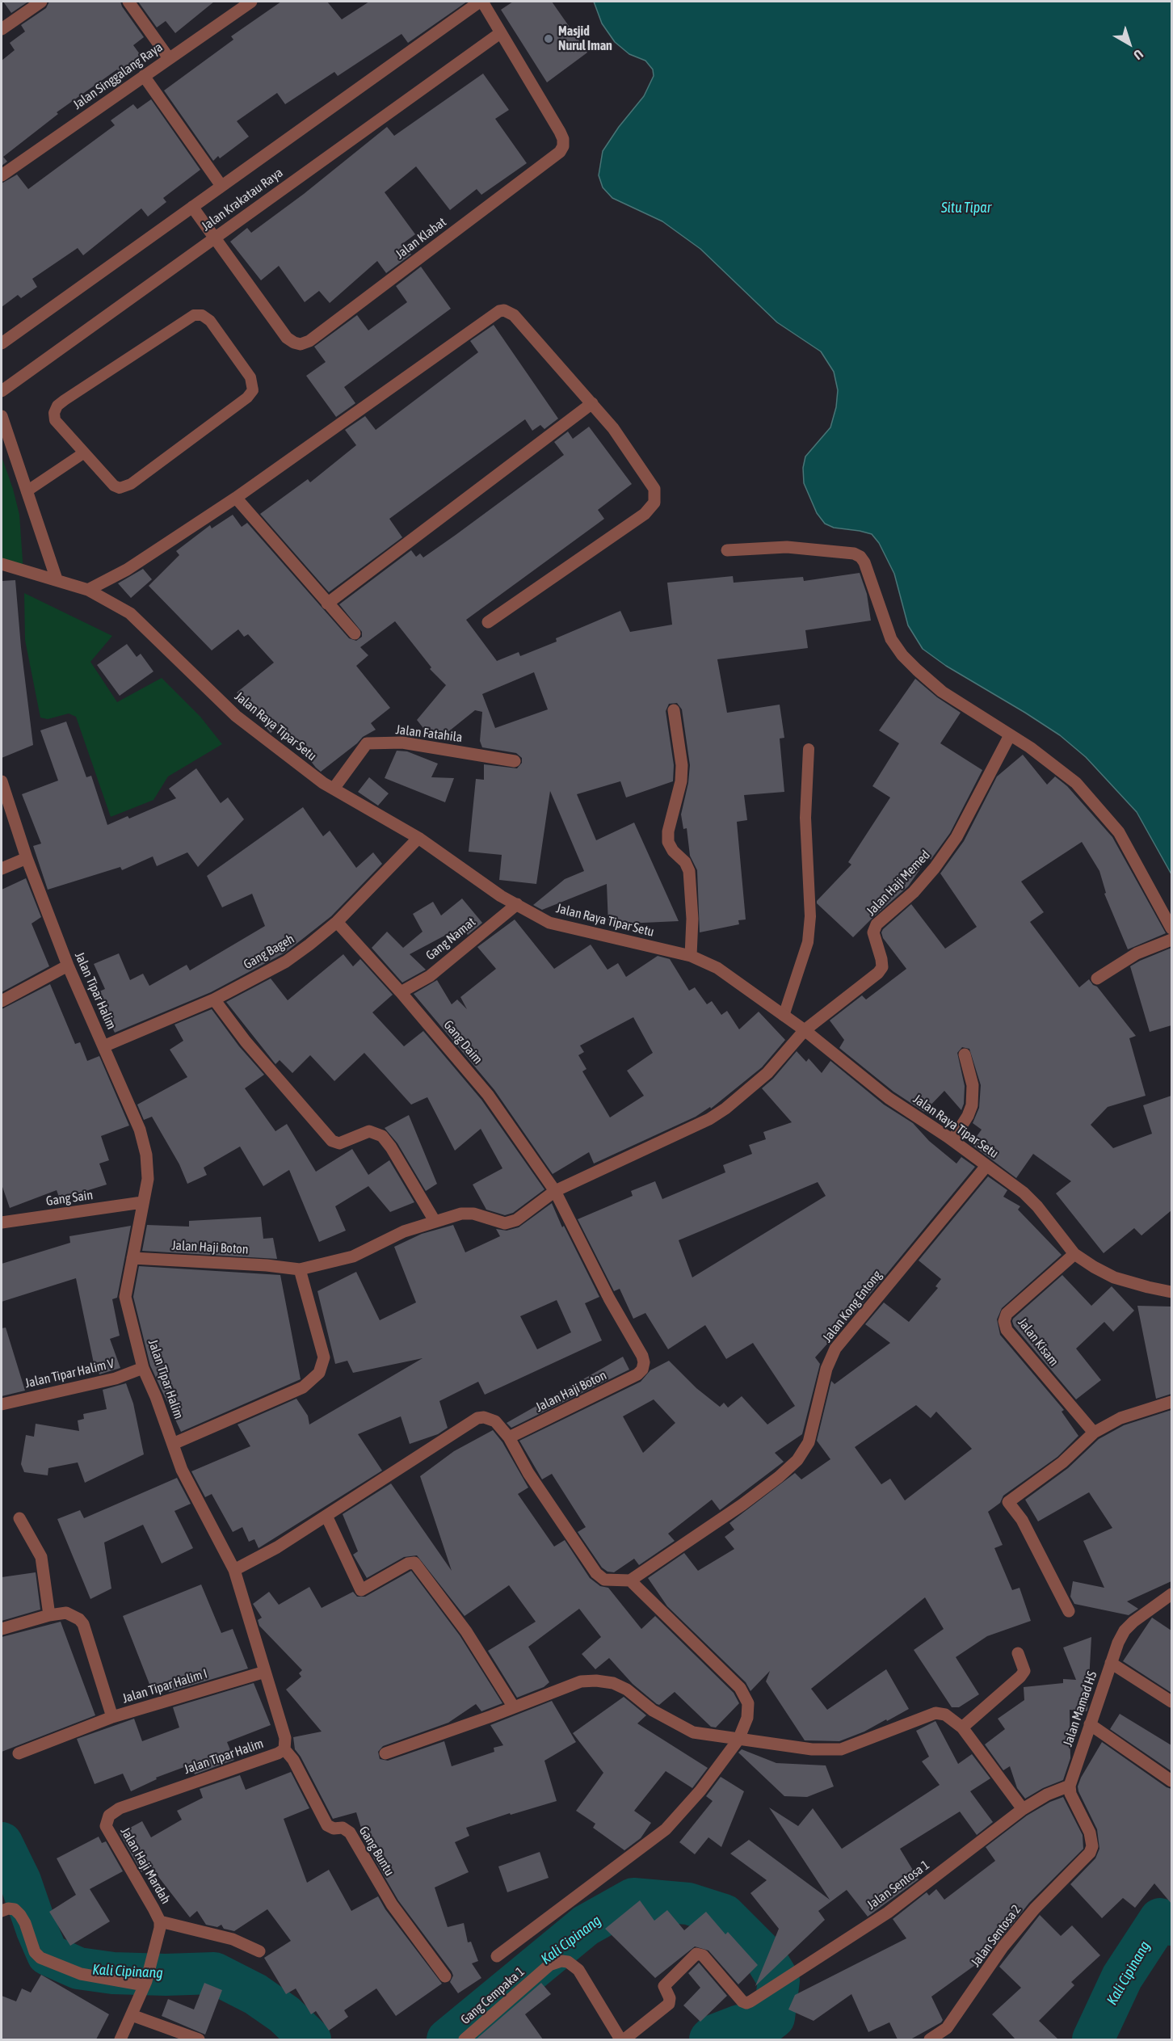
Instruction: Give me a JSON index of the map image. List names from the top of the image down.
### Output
{
  "streets": {
    "street": [
      "Jalan Singgalang Raya",
      "Jalan Krakatau Raya",
      "Jalan Klabat",
      "Jalan Raya Tipar Setu",
      "Jalan Fatahila",
      "Jalan Haji Memed",
      "Gang Namat",
      "Gang Bageh",
      "Jalan Tipar Halim",
      "Gang Daim",
      "Gang Sain",
      "Jalan Haji Boton",
      "Jalan Kong Entong",
      "Jalan Kisam",
      "Jalan Tipar Halim V",
      "Jalan Tipar Halim I",
      "Jalan Mamad HS",
      "Gang Buntu",
      "Jalan Haji Mardah",
      "Jalan Sentosa 1",
      "Jalan Sentosa 2",
      "Gang Cempaka 1"
    ]
  },
  "crossings": [
    ["Jalan Krakatau Raya", "Jalan Klabat"],
    ["Jalan Raya Tipar Setu", "Jalan Fatahila"],
    ["Jalan Raya Tipar Setu", "Jalan Haji Memed"],
    ["Jalan Raya Tipar Setu", "Gang Namat"],
    ["Jalan Raya Tipar Setu", "Gang Bageh"],
    ["Jalan Raya Tipar Setu", "Jalan Haji Boton"],
    ["Jalan Raya Tipar Setu", "Jalan Kong Entong"],
    ["Jalan Raya Tipar Setu", "Jalan Kisam"],
    ["Jalan Haji Memed", "Jalan Haji Boton"],
    ["Gang Namat", "Gang Daim"],
    ["Gang Bageh", "Jalan Tipar Halim"],
    ["Gang Bageh", "Gang Daim"],
    ["Jalan Tipar Halim", "Gang Sain"],
    ["Jalan Tipar Halim", "Jalan Haji Boton"],
    ["Jalan Tipar Halim", "Jalan Tipar Halim V"],
    ["Jalan Tipar Halim", "Jalan Tipar Halim I"],
    ["Jalan Tipar Halim", "Gang Buntu"],
    ["Jalan Tipar Halim", "Jalan Haji Mardah"],
    ["Gang Daim", "Jalan Haji Boton"],
    ["Jalan Mamad HS", "Jalan Sentosa 1"],
    ["Jalan Mamad HS", "Jalan Sentosa 2"],
    ["Jalan Sentosa 1", "Jalan Sentosa 2"],
    ["Jalan Sentosa 1", "Gang Cempaka 1"]
  ],
  "water": ["Situ Tipar", "Kali Cipinang"],
  "places": ["Masjid Nurul Iman"],
  "north": "bottom right"
}
